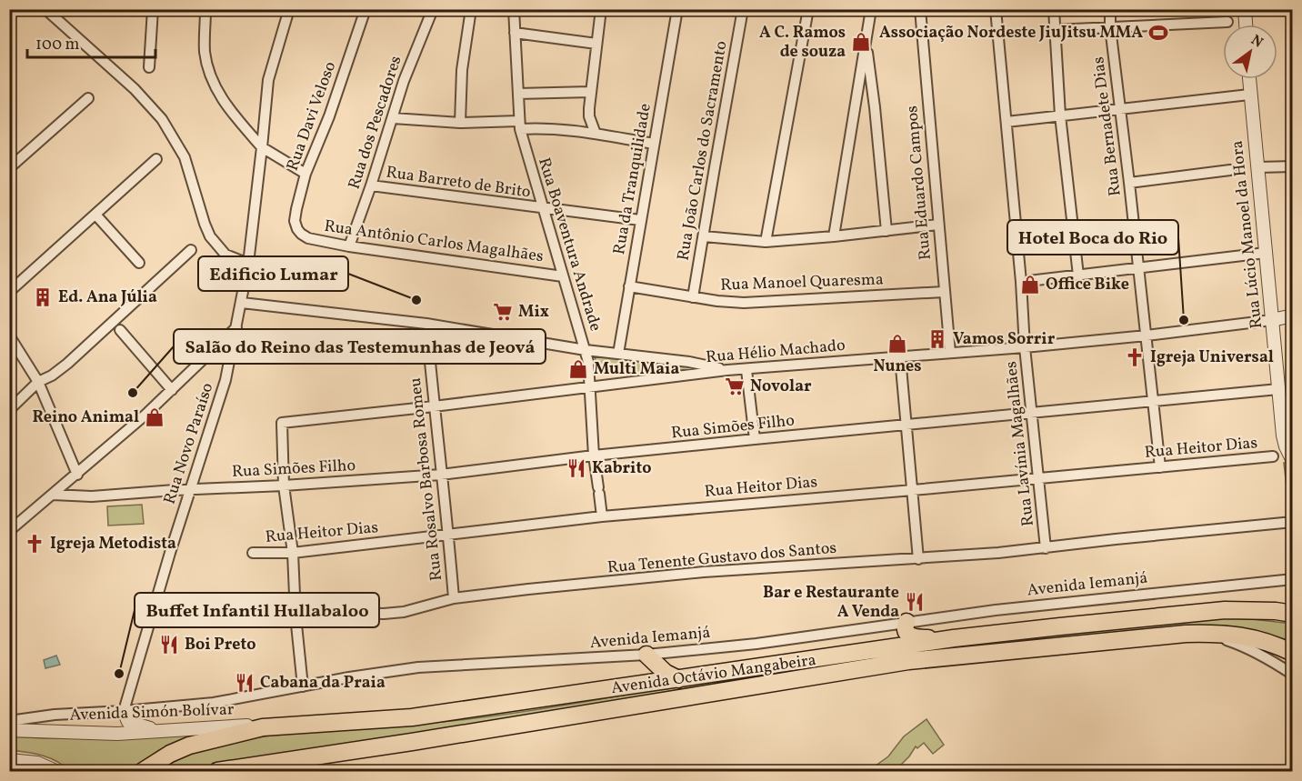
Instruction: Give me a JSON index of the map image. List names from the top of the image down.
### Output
{
  "streets": {
    "main road": ["Avenida Octávio Mangabeira"],
    "street": [
      "Rua Davi Veloso",
      "Rua dos Pescadores",
      "Rua Bernadete Dias",
      "Rua João Carlos do Sacramento",
      "Rua da Tranquilidade",
      "Rua Barreto de Brito",
      "Rua Eduardo Campos",
      "Rua Lúcio Manoel da Hora",
      "Rua Antônio Carlos Magalhães",
      "Rua Boaventura Andrade",
      "Rua Manoel Quaresma",
      "Rua Hélio Machado",
      "Rua Simões Filho",
      "Rua Novo Paraíso",
      "Rua Lavínia Magalhães",
      "Rua Heitor Dias",
      "Rua Rosalvo Barbosa Romeu",
      "Rua Tenente Gustavo dos Santos",
      "Avenida Iemanjá",
      "Avenida Simón Bolívar"
    ]
  },
  "crossings": [
    ["Rua Davi Veloso", "Rua Antônio Carlos Magalhães"],
    ["Rua dos Pescadores", "Rua Barreto de Brito"],
    ["Rua dos Pescadores", "Rua Antônio Carlos Magalhães"],
    ["Rua Bernadete Dias", "Rua Hélio Machado"],
    ["Rua Bernadete Dias", "Rua Simões Filho"],
    ["Rua Bernadete Dias", "Rua Heitor Dias"],
    ["Rua João Carlos do Sacramento", "Rua Manoel Quaresma"],
    ["Rua da Tranquilidade", "Rua Barreto de Brito"],
    ["Rua da Tranquilidade", "Rua Manoel Quaresma"],
    ["Rua Barreto de Brito", "Rua Boaventura Andrade"],
    ["Rua Eduardo Campos", "Rua Manoel Quaresma"],
    ["Rua Eduardo Campos", "Rua Hélio Machado"],
    ["Rua Lúcio Manoel da Hora", "Rua Hélio Machado"],
    ["Rua Lúcio Manoel da Hora", "Rua Simões Filho"],
    ["Rua Antônio Carlos Magalhães", "Rua Boaventura Andrade"],
    ["Rua Boaventura Andrade", "Rua Hélio Machado"],
    ["Rua Boaventura Andrade", "Rua Simões Filho"],
    ["Rua Boaventura Andrade", "Rua Heitor Dias"],
    ["Rua Hélio Machado", "Rua Simões Filho"],
    ["Rua Hélio Machado", "Rua Lavínia Magalhães"],
    ["Rua Hélio Machado", "Rua Rosalvo Barbosa Romeu"],
    ["Rua Simões Filho", "Rua Novo Paraíso"],
    ["Rua Simões Filho", "Rua Lavínia Magalhães"],
    ["Rua Simões Filho", "Rua Rosalvo Barbosa Romeu"],
    ["Rua Novo Paraíso", "Rua Tenente Gustavo dos Santos"],
    ["Rua Novo Paraíso", "Avenida Iemanjá"],
    ["Rua Lavínia Magalhães", "Rua Heitor Dias"],
    ["Rua Lavínia Magalhães", "Rua Tenente Gustavo dos Santos"],
    ["Rua Heitor Dias", "Rua Rosalvo Barbosa Romeu"],
    ["Rua Rosalvo Barbosa Romeu", "Rua Tenente Gustavo dos Santos"],
    ["Avenida Octávio Mangabeira", "Avenida Simón Bolívar"]
  ],
  "places": {
    "sports": ["Associação Nordeste JiuJitsu MMA"],
    "shop": [
      "A C. Ramos de souza",
      "Office Bike",
      "Nunes",
      "Multi Maia",
      "Reino Animal"
    ],
    "building": ["Ed. Ana Júlia", "Vamos Sorrir"],
    "other": [
      "Edificio Lumar",
      "Hotel Boca do Rio",
      "Salão do Reino das Testemunhas de Jeová",
      "Buffet Infantil Hullabaloo"
    ],
    "supermarket": ["Mix", "Novolar"],
    "church": ["Igreja Universal", "Igreja Metodista"],
    "restaurant": [
      "Kabrito",
      "Bar e Restaurante A Venda",
      "Boi Preto",
      "Cabana da Praia"
    ]
  },
  "scale_bar": "100 m",
  "north": "top right"
}
